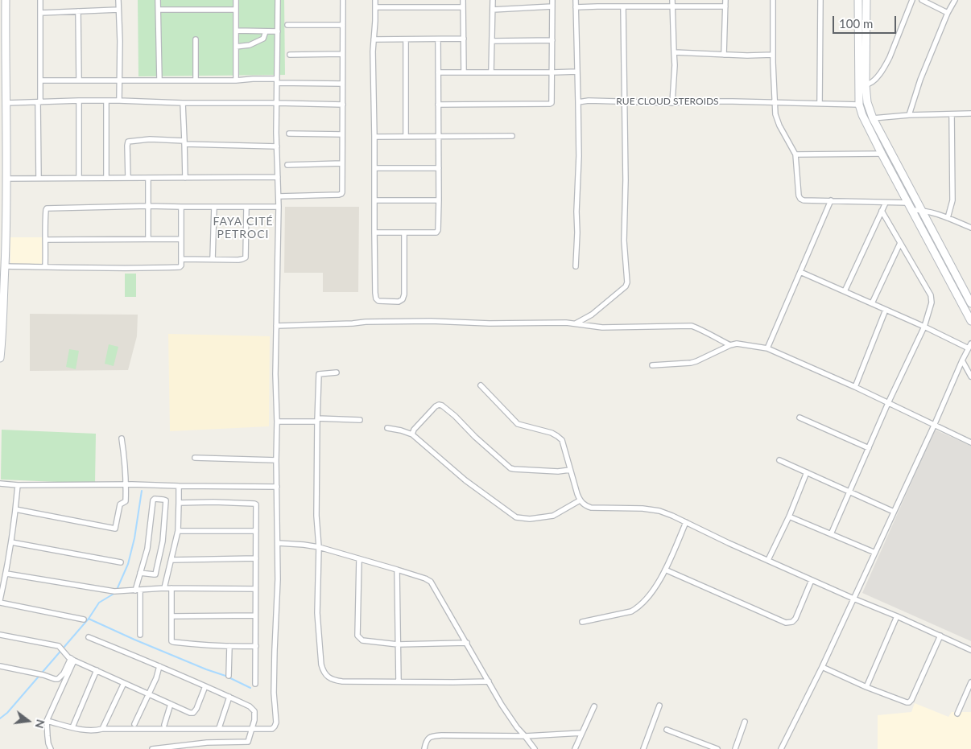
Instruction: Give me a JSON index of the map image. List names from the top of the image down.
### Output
{
  "streets": {
    "street": ["RUE CLOUD STEROIDS"]
  },
  "districts": ["FAYA CITÉ PETROCI"],
  "scale_bar": "100 m",
  "north": "right"
}
